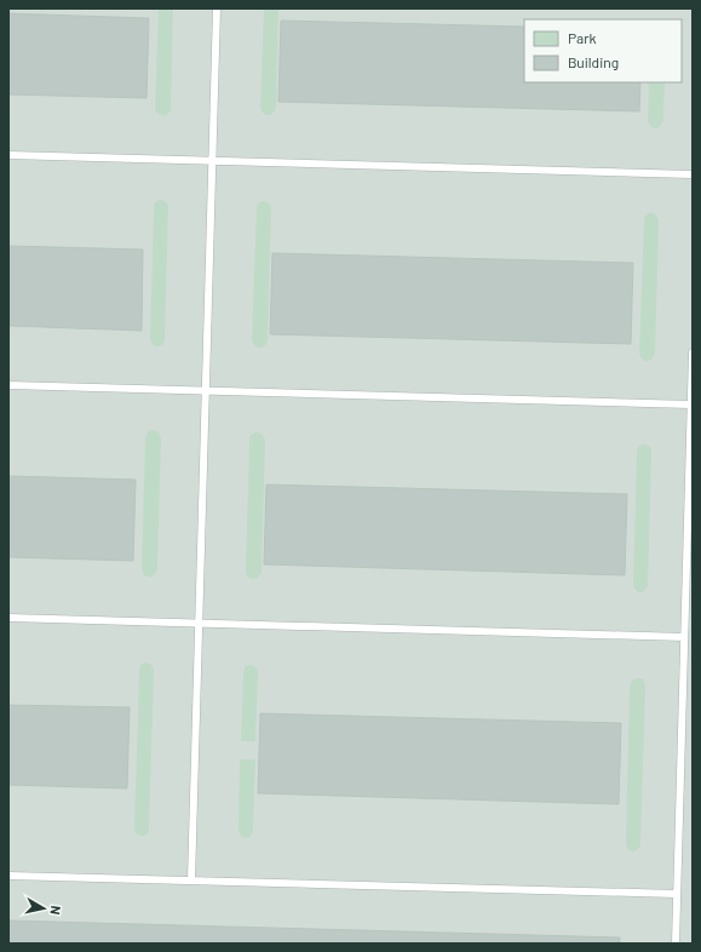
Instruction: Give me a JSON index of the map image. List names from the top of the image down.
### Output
{
  "legend": ["Park", "Building"],
  "north": "right"
}
